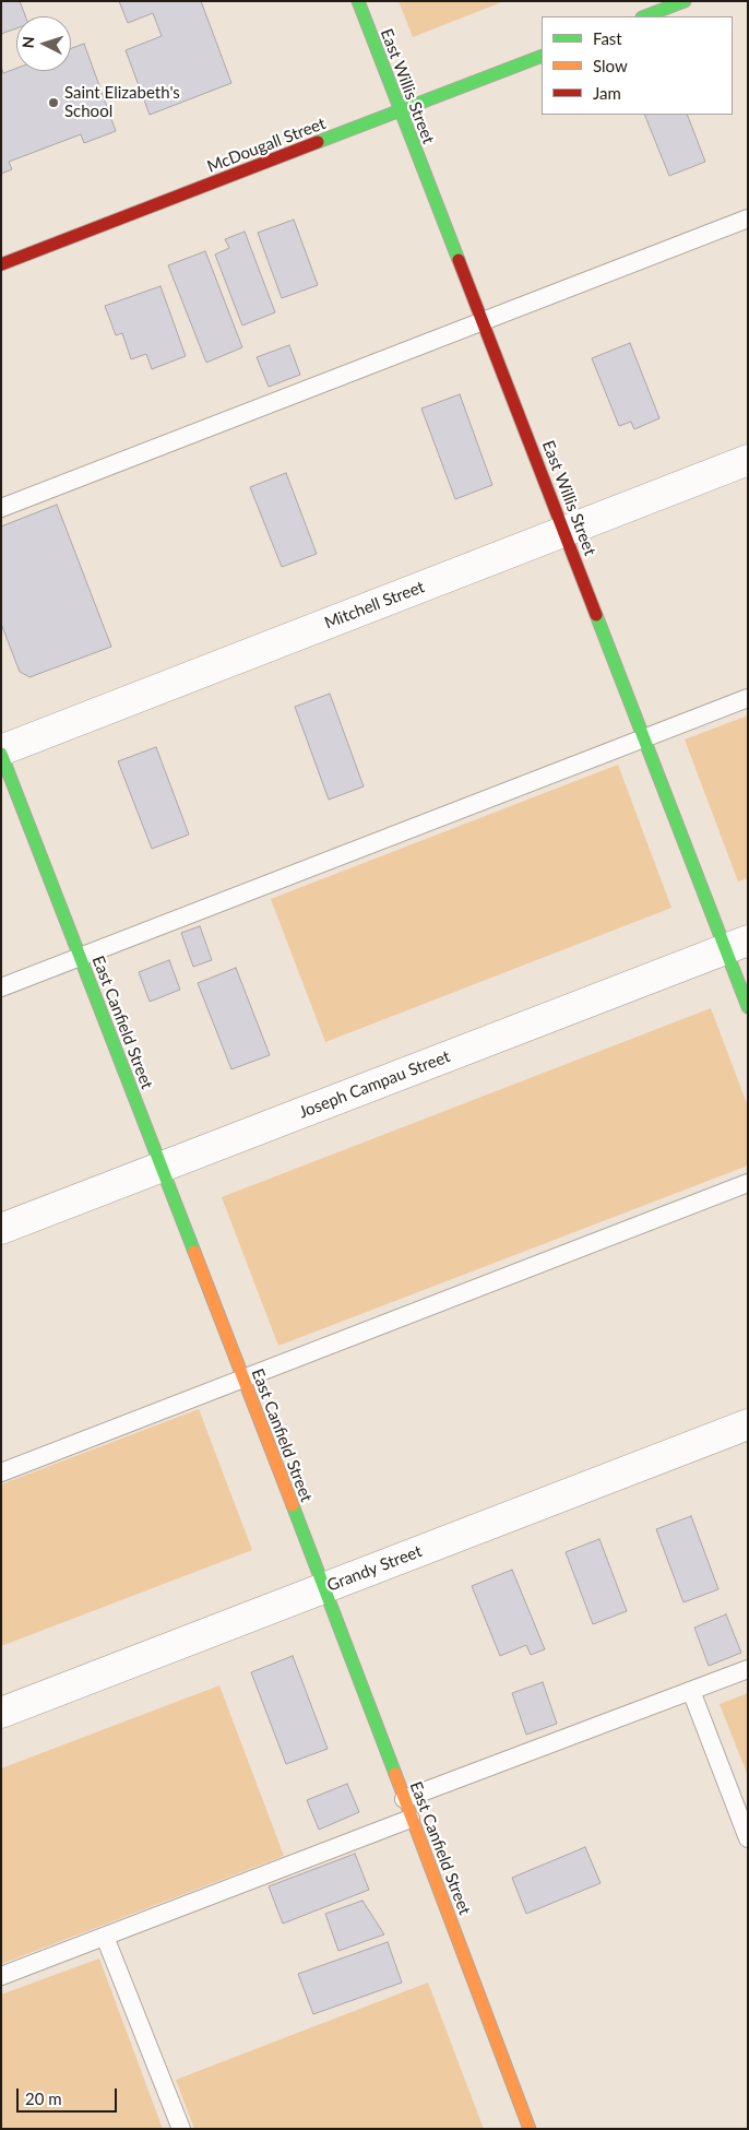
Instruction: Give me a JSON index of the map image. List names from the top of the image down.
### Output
{
  "streets": {
    "street": [
      "East Willis Street",
      "McDougall Street",
      "Mitchell Street",
      "East Canfield Street",
      "Joseph Campau Street",
      "Grandy Street"
    ]
  },
  "crossings": [
    ["East Willis Street", "McDougall Street"],
    ["East Willis Street", "Mitchell Street"],
    ["East Willis Street", "Joseph Campau Street"],
    ["Mitchell Street", "East Canfield Street"],
    ["East Canfield Street", "Joseph Campau Street"],
    ["East Canfield Street", "Grandy Street"]
  ],
  "places": ["Saint Elizabeth's School"],
  "legend": ["Fast", "Slow", "Jam"],
  "scale_bar": "20 m",
  "north": "left"
}
